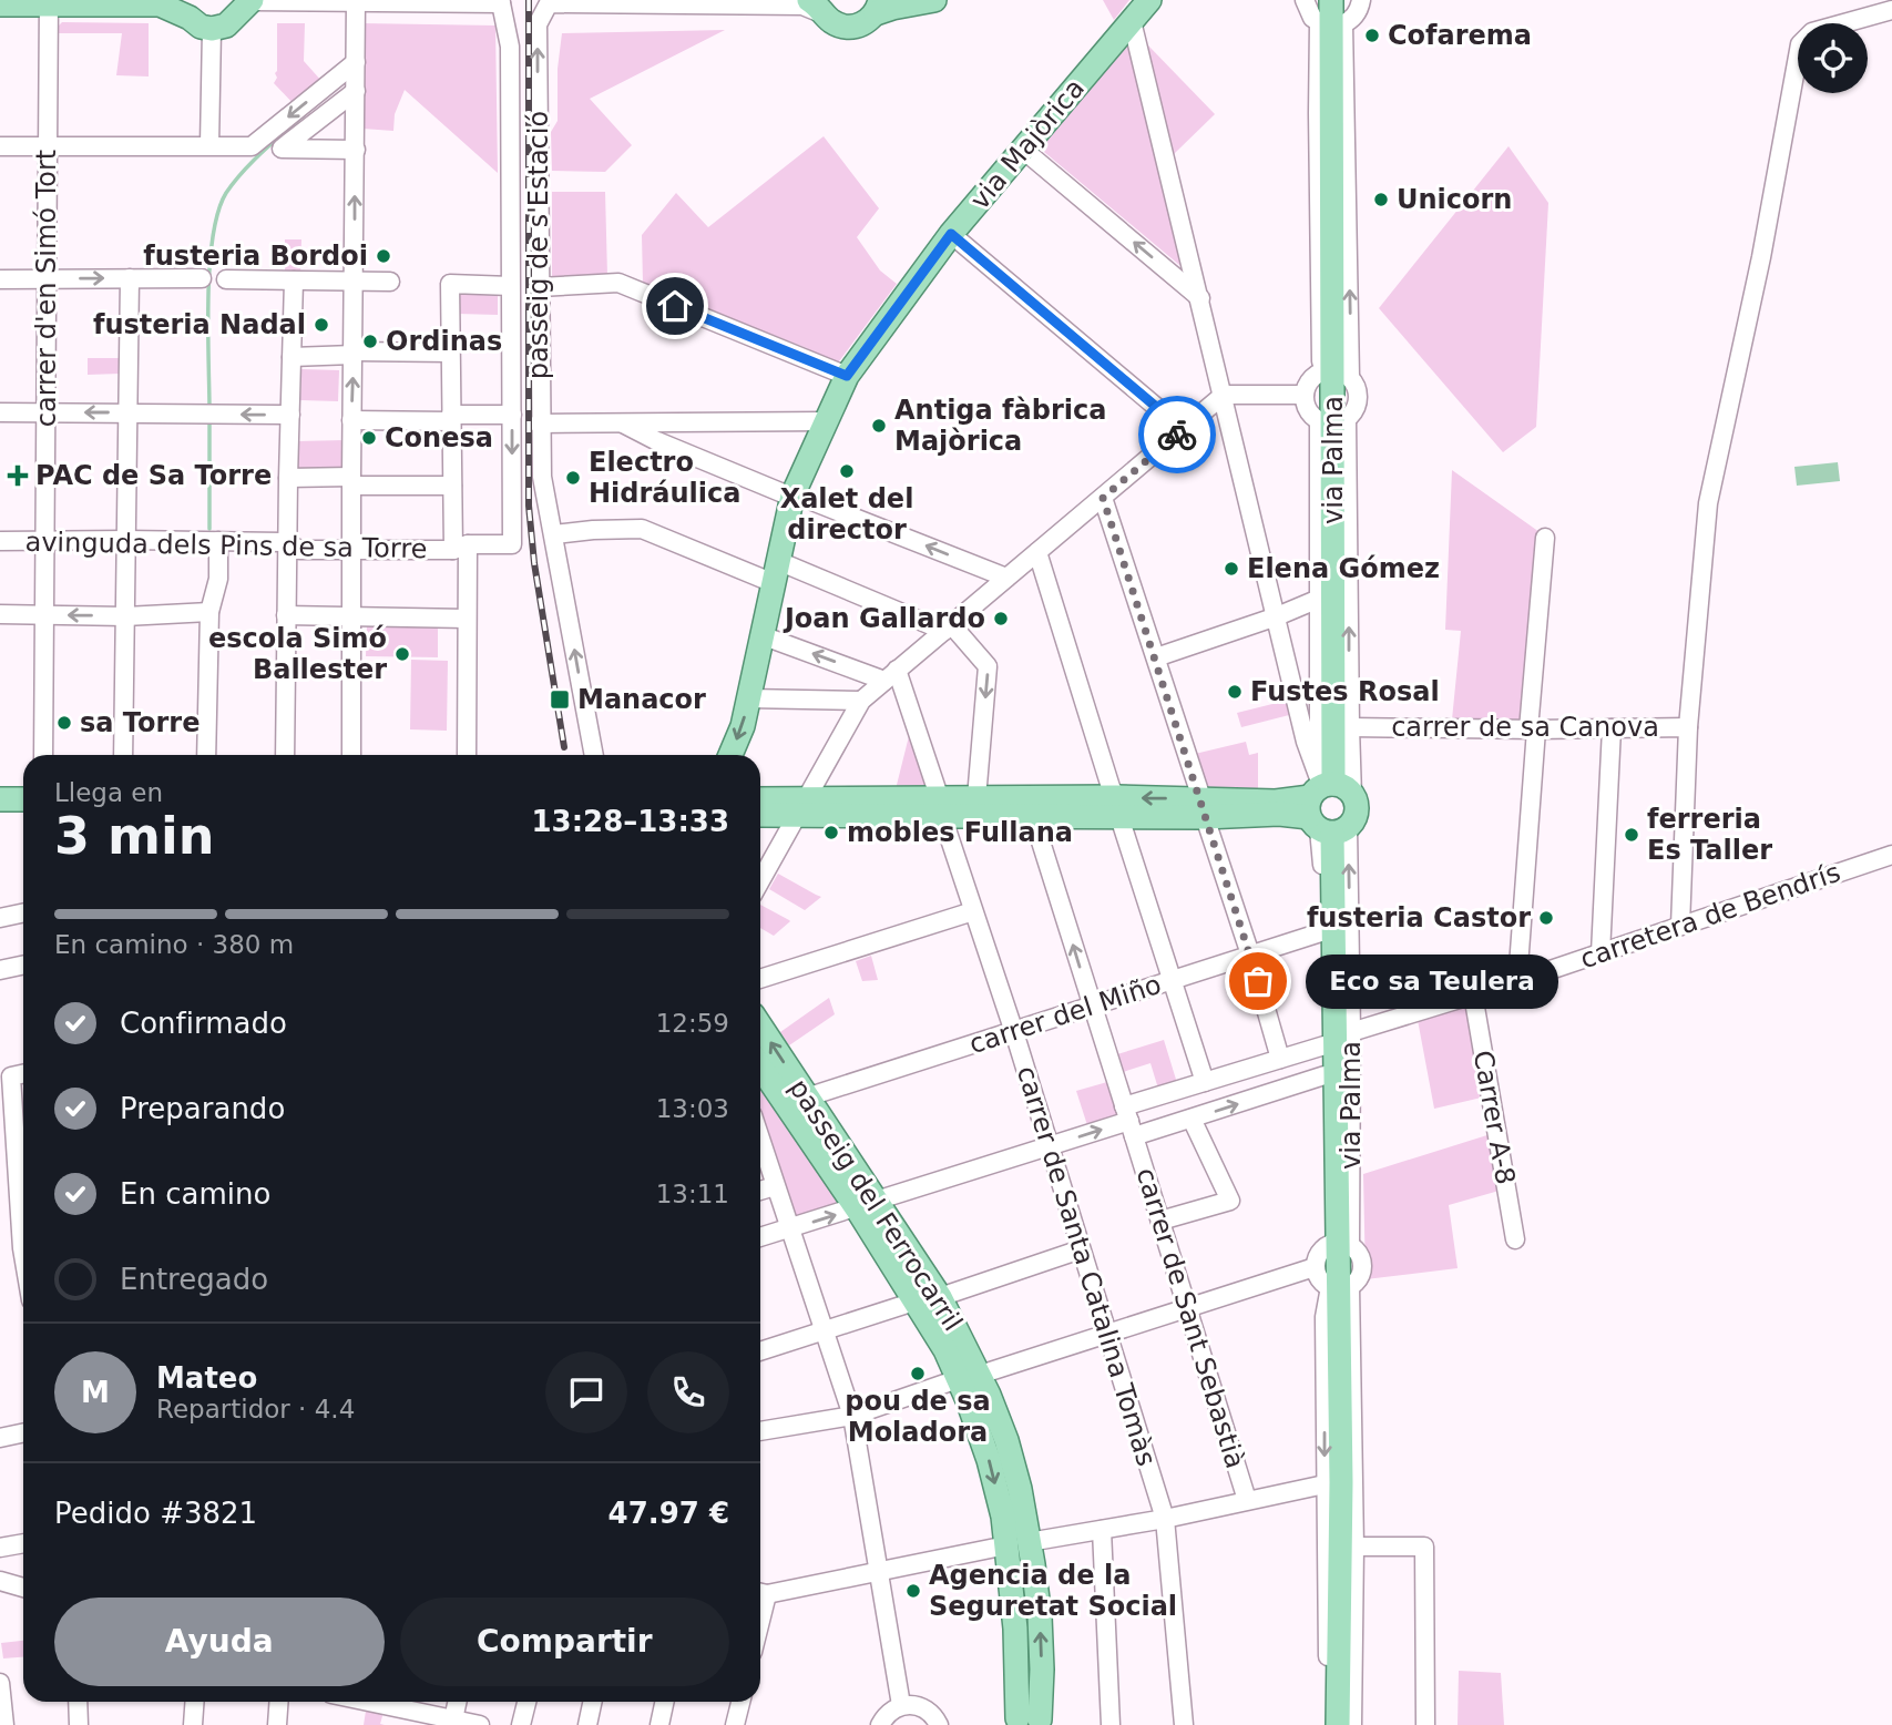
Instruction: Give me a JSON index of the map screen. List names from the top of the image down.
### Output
{
  "streets": {
    "main road": ["via Majòrica", "via Palma", "passeig del Ferrocarril"],
    "street": [
      "passeig de s'Estació",
      "carrer d'en Simó Tort",
      "avinguda dels Pins de sa Torre",
      "carrer de sa Canova",
      "carretera de Bendrís",
      "carrer del Miño",
      "Carrer A-8",
      "carrer de Santa Catalina Tomàs",
      "carrer de Sant Sebastià"
    ]
  },
  "crossings": [
    ["passeig de s'Estació", "avinguda dels Pins de sa Torre"],
    ["carrer d'en Simó Tort", "avinguda dels Pins de sa Torre"],
    ["via Palma", "carrer de sa Canova"],
    ["via Palma", "carretera de Bendrís"],
    ["via Palma", "carrer del Miño"],
    ["carrer de sa Canova", "carretera de Bendrís"],
    ["carretera de Bendrís", "Carrer A-8"],
    ["carrer del Miño", "passeig del Ferrocarril"],
    ["carrer del Miño", "carrer de Santa Catalina Tomàs"],
    ["carrer del Miño", "carrer de Sant Sebastià"]
  ],
  "places": {
    "other": [
      "Cofarema",
      "Unicorn",
      "fusteria Bordoi",
      "fusteria Nadal",
      "Ordinas",
      "Antiga fàbrica Majòrica",
      "Conesa",
      "Xalet del director",
      "Electro Hidráulica",
      "Elena Gómez",
      "Joan Gallardo",
      "escola Simó Ballester",
      "Fustes Rosal",
      "sa Torre",
      "mobles Fullana",
      "ferreria Es Taller",
      "fusteria Castor",
      "Eco sa Teulera",
      "pou de sa Moladora",
      "Agencia de la Seguretat Social"
    ],
    "health": ["PAC de Sa Torre"],
    "transit": ["Manacor"]
  },
  "page": {
    "heading": ["3 min", "Llega en", "13:28–13:33"],
    "panel": [
      "Mateo",
      "Repartidor · 4.4",
      "Pedido #3821",
      "47.97 €"
    ],
    "bar": "En camino · 380 m",
    "bubble": "Eco sa Teulera",
    "list": [
      ["Confirmado", "12:59"],
      ["Preparando", "13:03"],
      ["En camino", "13:11"],
      "Entregado"
    ],
    "round": "M",
    "buttons": ["Ayuda", "Compartir"]
  }
}
